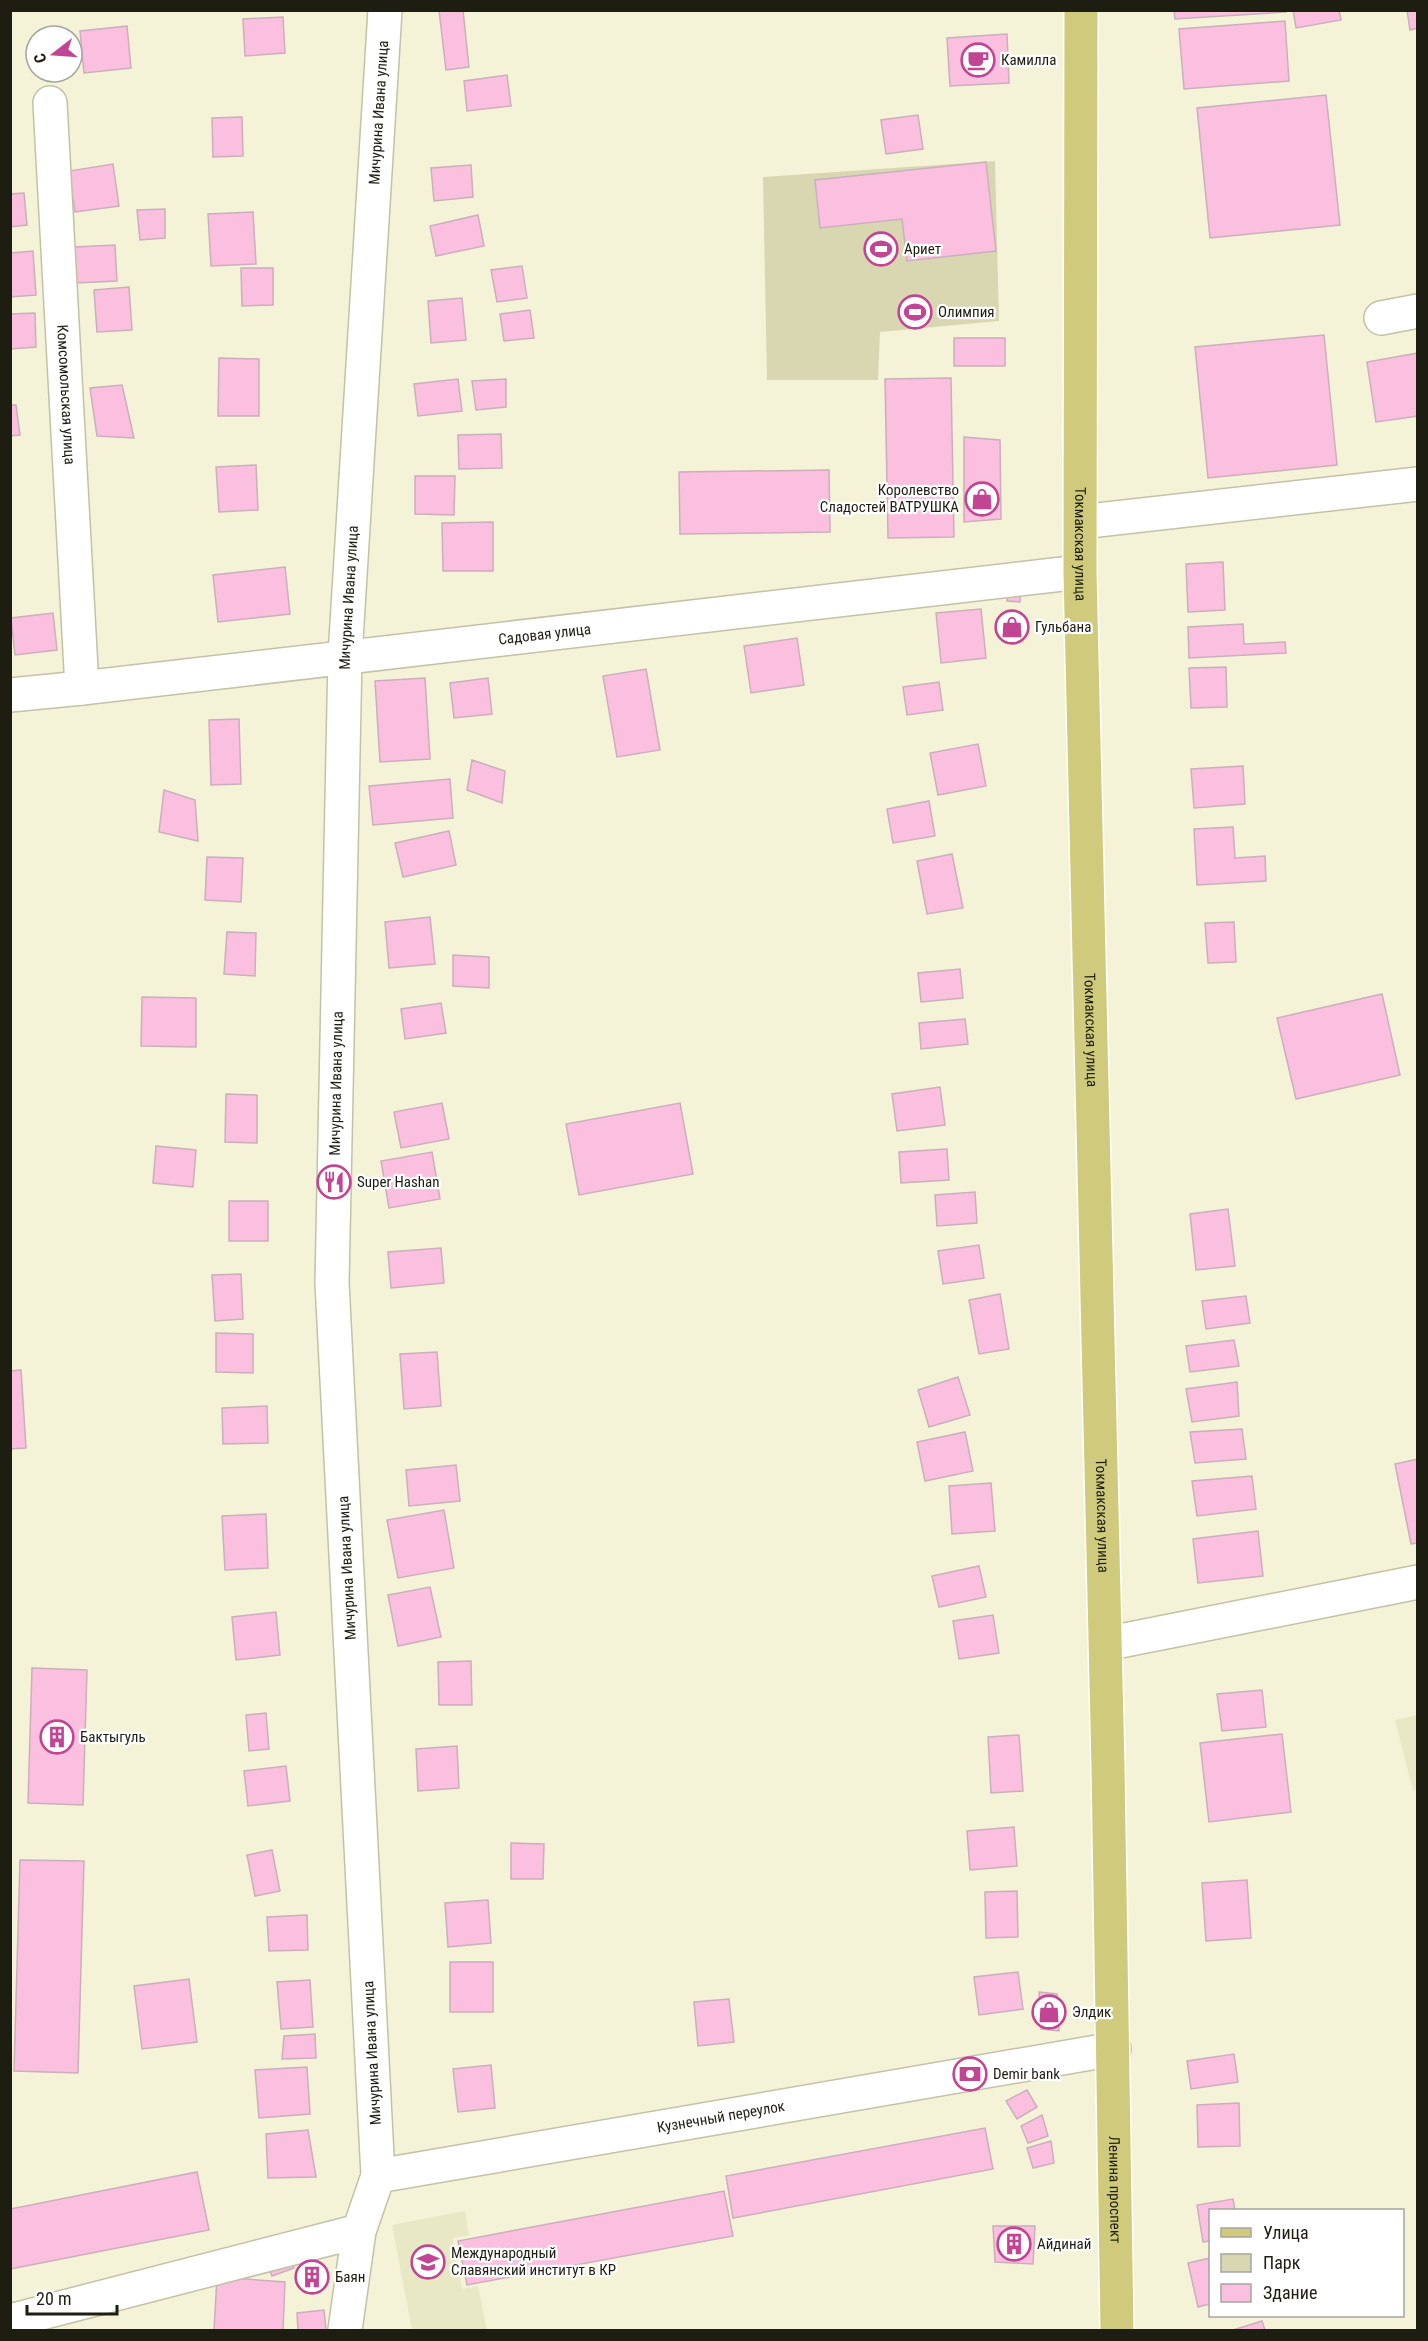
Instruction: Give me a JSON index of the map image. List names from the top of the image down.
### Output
{
  "streets": {
    "main road": ["Токмакская улица", "Ленина проспект"],
    "street": [
      "Мичурина Ивана улица",
      "Комсомольская улица",
      "Садовая улица",
      "Кузнечный переулок"
    ]
  },
  "crossings": [
    ["Мичурина Ивана улица", "Садовая улица"],
    ["Мичурина Ивана улица", "Кузнечный переулок"],
    ["Комсомольская улица", "Садовая улица"],
    ["Токмакская улица", "Садовая улица"],
    ["Токмакская улица", "Кузнечный переулок"],
    ["Токмакская улица", "Ленина проспект"],
    ["Кузнечный переулок", "Ленина проспект"]
  ],
  "places": {
    "cafe": ["Камилла"],
    "sports": ["Ариет", "Олимпия"],
    "shop": ["Королевство Сладостей ВАТРУШКА", "Гульбана", "Элдик"],
    "restaurant": ["Super Hashan"],
    "building": ["Бактыгуль", "Айдинай", "Баян"],
    "bank": ["Demir bank"],
    "school or university": ["Международный Славянский институт в КР"]
  },
  "legend": ["Улица", "Парк", "Здание"],
  "scale_bar": "20 m",
  "north": "left"
}
